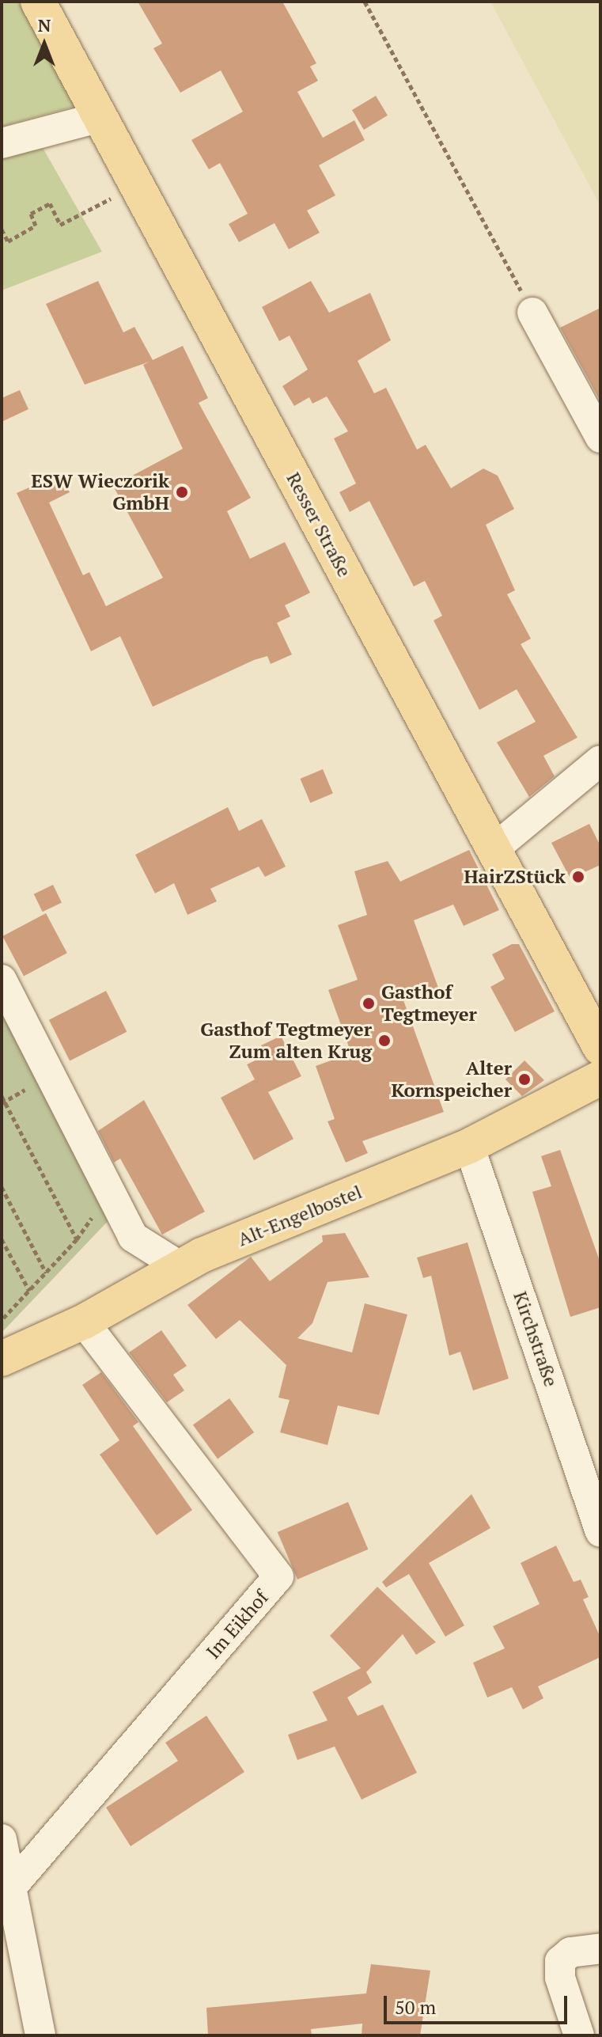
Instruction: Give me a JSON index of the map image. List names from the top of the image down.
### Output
{
  "streets": {
    "main road": ["Resser Straße", "Alt-Engelbostel"],
    "street": ["Kirchstraße", "Im Eikhof"]
  },
  "crossings": [
    ["Alt-Engelbostel", "Kirchstraße"],
    ["Alt-Engelbostel", "Im Eikhof"]
  ],
  "places": [
    "ESW Wieczorik GmbH",
    "HairZStück",
    "Gasthof Tegtmeyer",
    "Gasthof Tegtmeyer Zum alten Krug",
    "Alter Kornspeicher"
  ],
  "scale_bar": "50 m",
  "north": "top"
}
